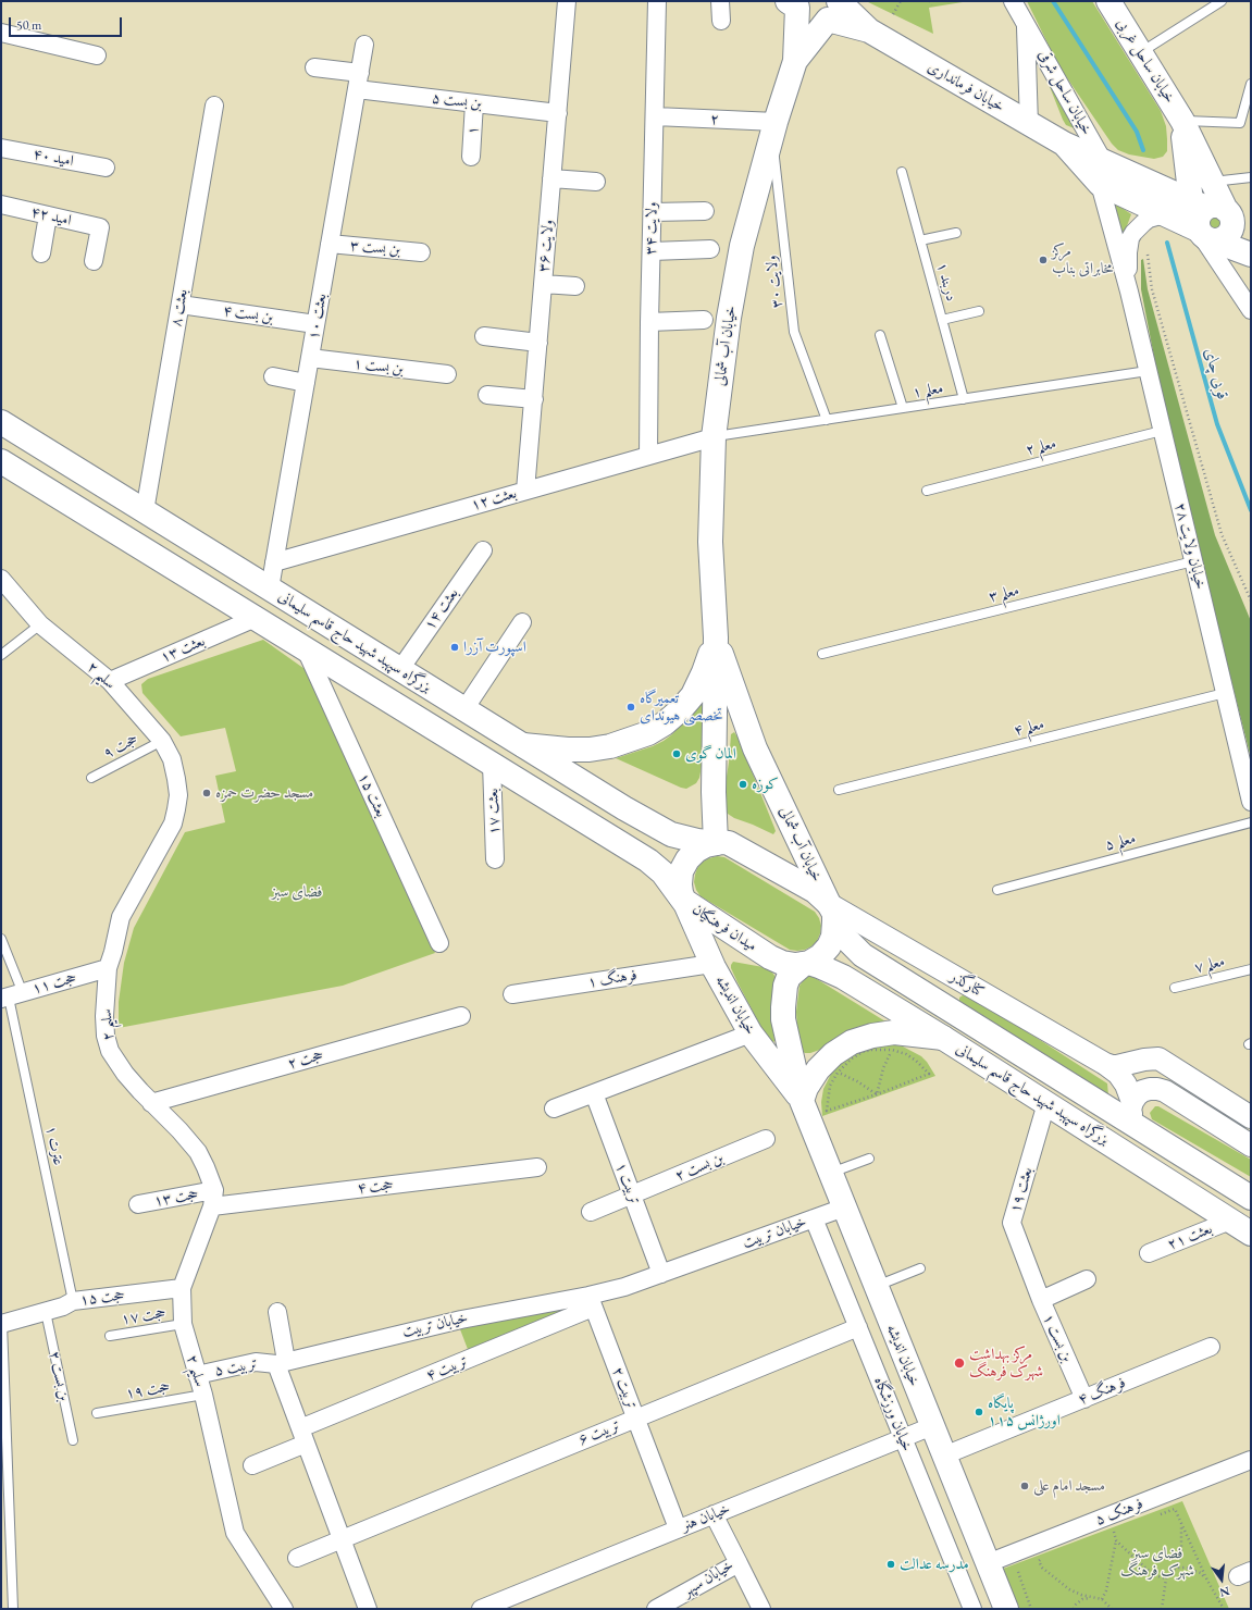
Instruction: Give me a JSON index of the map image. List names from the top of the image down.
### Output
{
  "streets": {
    "main road": [
      "خیابان ساحل غربی",
      "خیابان فرمانداری",
      "خیابان آب شمالی",
      "بزرگراه سپهبد شهید حاج قاسم سلیمانی",
      "میدان فرهنگیان",
      "خیابان اندیشه"
    ],
    "street": [
      "خیابان ساحل شرقی",
      "بن بست ۵",
      "۲",
      "۱",
      "امید ۴۰",
      "امید ۴۲",
      "ولایت ۳۴",
      "ولایت ۳۶",
      "بن بست ۳",
      "بعثت ۸",
      "بن بست ۴",
      "بعثت ۱۰",
      "بن بست ۱",
      "بعثت ۱۲",
      "خیابان ولایت ۲۸",
      "بعثت ۱۴",
      "بعثت ۱۳",
      "سلیم ۲",
      "بعثت ۱۵",
      "بعثت ۱۷",
      "فرهنگ ۱",
      "حجت ۱۱",
      "کنارگذر",
      "حجت ۲",
      "بن بست ۲",
      "تربیت ۱",
      "حجت ۴",
      "بعثت ۱۹",
      "حجت ۱۳",
      "خیابان تربیت",
      "بعثت ۲۱",
      "حجت ۱۵",
      "تربیت ۵",
      "تربیت ۴",
      "تربیت ۲",
      "فرهنگ ۴",
      "خیابان ورزشگاه",
      "تربیت ۶",
      "فرهنک ۵",
      "خیابان هنر",
      "خیابان سپهر"
    ],
    "lane": [
      "ولایت ۳۰",
      "دربند ۱",
      "معلم ۱",
      "معلم ۲",
      "معلم ۳",
      "معلم ۴",
      "حجت ۹",
      "معلم ۵",
      "معلم ۷",
      "عترت ۱",
      "حجت ۱۷",
      "حجت ۱۹"
    ]
  },
  "crossings": [
    ["خیابان ساحل غربی", "خیابان فرمانداری"],
    ["خیابان فرمانداری", "خیابان ساحل شرقی"],
    ["خیابان فرمانداری", "خیابان آب شمالی"],
    ["خیابان فرمانداری", "خیابان ولایت ۲۸"],
    ["خیابان ساحل شرقی", "خیابان ولایت ۲۸"],
    ["بن بست ۵", "۱"],
    ["بن بست ۵", "ولایت ۳۶"],
    ["بن بست ۵", "بعثت ۱۰"],
    ["۲", "ولایت ۳۴"],
    ["۲", "ولایت ۳۰"],
    ["۲", "خیابان آب شمالی"],
    ["ولایت ۳۴", "بعثت ۱۲"],
    ["ولایت ۳۶", "بعثت ۱۲"],
    ["بن بست ۳", "بعثت ۱۰"],
    ["ولایت ۳۰", "خیابان آب شمالی"],
    ["ولایت ۳۰", "معلم ۱"],
    ["دربند ۱", "معلم ۱"],
    ["بعثت ۸", "بن بست ۴"],
    ["بعثت ۸", "بزرگراه سپهبد شهید حاج قاسم سلیمانی"],
    ["بن بست ۴", "بعثت ۱۰"],
    ["بعثت ۱۰", "بن بست ۱"],
    ["بعثت ۱۰", "بعثت ۱۲"],
    ["بعثت ۱۰", "بزرگراه سپهبد شهید حاج قاسم سلیمانی"],
    ["خیابان آب شمالی", "معلم ۱"],
    ["خیابان آب شمالی", "بعثت ۱۲"],
    ["خیابان آب شمالی", "بزرگراه سپهبد شهید حاج قاسم سلیمانی"],
    ["خیابان آب شمالی", "میدان فرهنگیان"],
    ["خیابان آب شمالی", "کنارگذر"],
    ["بن بست ۱", "بعثت ۱۹"],
    ["بن بست ۱", "فرهنگ ۴"],
    ["معلم ۱", "بعثت ۱۲"],
    ["معلم ۱", "خیابان ولایت ۲۸"],
    ["معلم ۲", "خیابان ولایت ۲۸"],
    ["خیابان ولایت ۲۸", "معلم ۳"],
    ["خیابان ولایت ۲۸", "معلم ۴"],
    ["بعثت ۱۴", "بزرگراه سپهبد شهید حاج قاسم سلیمانی"],
    ["بزرگراه سپهبد شهید حاج قاسم سلیمانی", "بعثت ۱۳"],
    ["بزرگراه سپهبد شهید حاج قاسم سلیمانی", "بعثت ۱۵"],
    ["بزرگراه سپهبد شهید حاج قاسم سلیمانی", "بعثت ۱۷"],
    ["بزرگراه سپهبد شهید حاج قاسم سلیمانی", "میدان فرهنگیان"],
    ["بزرگراه سپهبد شهید حاج قاسم سلیمانی", "کنارگذر"],
    ["بزرگراه سپهبد شهید حاج قاسم سلیمانی", "خیابان اندیشه"],
    ["بزرگراه سپهبد شهید حاج قاسم سلیمانی", "بعثت ۱۹"],
    ["بزرگراه سپهبد شهید حاج قاسم سلیمانی", "بعثت ۲۱"],
    ["بعثت ۱۳", "سلیم ۲"],
    ["سلیم ۲", "حجت ۹"],
    ["سلیم ۲", "حجت ۱۱"],
    ["سلیم ۲", "حجت ۲"],
    ["سلیم ۲", "حجت ۴"],
    ["سلیم ۲", "حجت ۱۳"],
    ["سلیم ۲", "حجت ۱۵"],
    ["سلیم ۲", "حجت ۱۷"],
    ["سلیم ۲", "تربیت ۵"],
    ["سلیم ۲", "حجت ۱۹"],
    ["میدان فرهنگیان", "خیابان اندیشه"],
    ["فرهنگ ۱", "خیابان اندیشه"],
    ["حجت ۱۱", "عترت ۱"],
    ["خیابان اندیشه", "خیابان تربیت"],
    ["خیابان اندیشه", "فرهنگ ۴"],
    ["خیابان اندیشه", "فرهنک ۵"],
    ["خیابان اندیشه", "خیابان هنر"],
    ["عترت ۱", "حجت ۱۵"],
    ["بن بست ۲", "تربیت ۱"],
    ["بن بست ۲", "حجت ۱۵"],
    ["تربیت ۱", "خیابان تربیت"],
    ["حجت ۴", "حجت ۱۳"],
    ["خیابان تربیت", "تربیت ۵"],
    ["خیابان تربیت", "تربیت ۴"],
    ["خیابان تربیت", "تربیت ۲"],
    ["خیابان تربیت", "خیابان ورزشگاه"],
    ["تربیت ۴", "تربیت ۲"],
    ["تربیت ۲", "تربیت ۶"],
    ["تربیت ۲", "خیابان هنر"],
    ["خیابان ورزشگاه", "تربیت ۶"],
    ["خیابان ورزشگاه", "خیابان هنر"],
    ["خیابان هنر", "خیابان سپهر"]
  ],
  "water": ["قوبی چای"],
  "parks": ["فضای سبز", "فضای سبز شهرک فرهنگ"],
  "places": [
    "مرکز مخابراتی بناب",
    "اسپورت آزرا",
    "تعمیرگاه تخصصی هیوندای",
    "المان گوی",
    "کوزه",
    "مسجد حضرت حمزه",
    "مرکز بهداشت شهرک فرهنگ",
    "پایگاه اورژانس ۱۱۵",
    "مسجد امام علی",
    "مدرسه عدالت"
  ],
  "scale_bar": "50 m",
  "north": "bottom"
}
